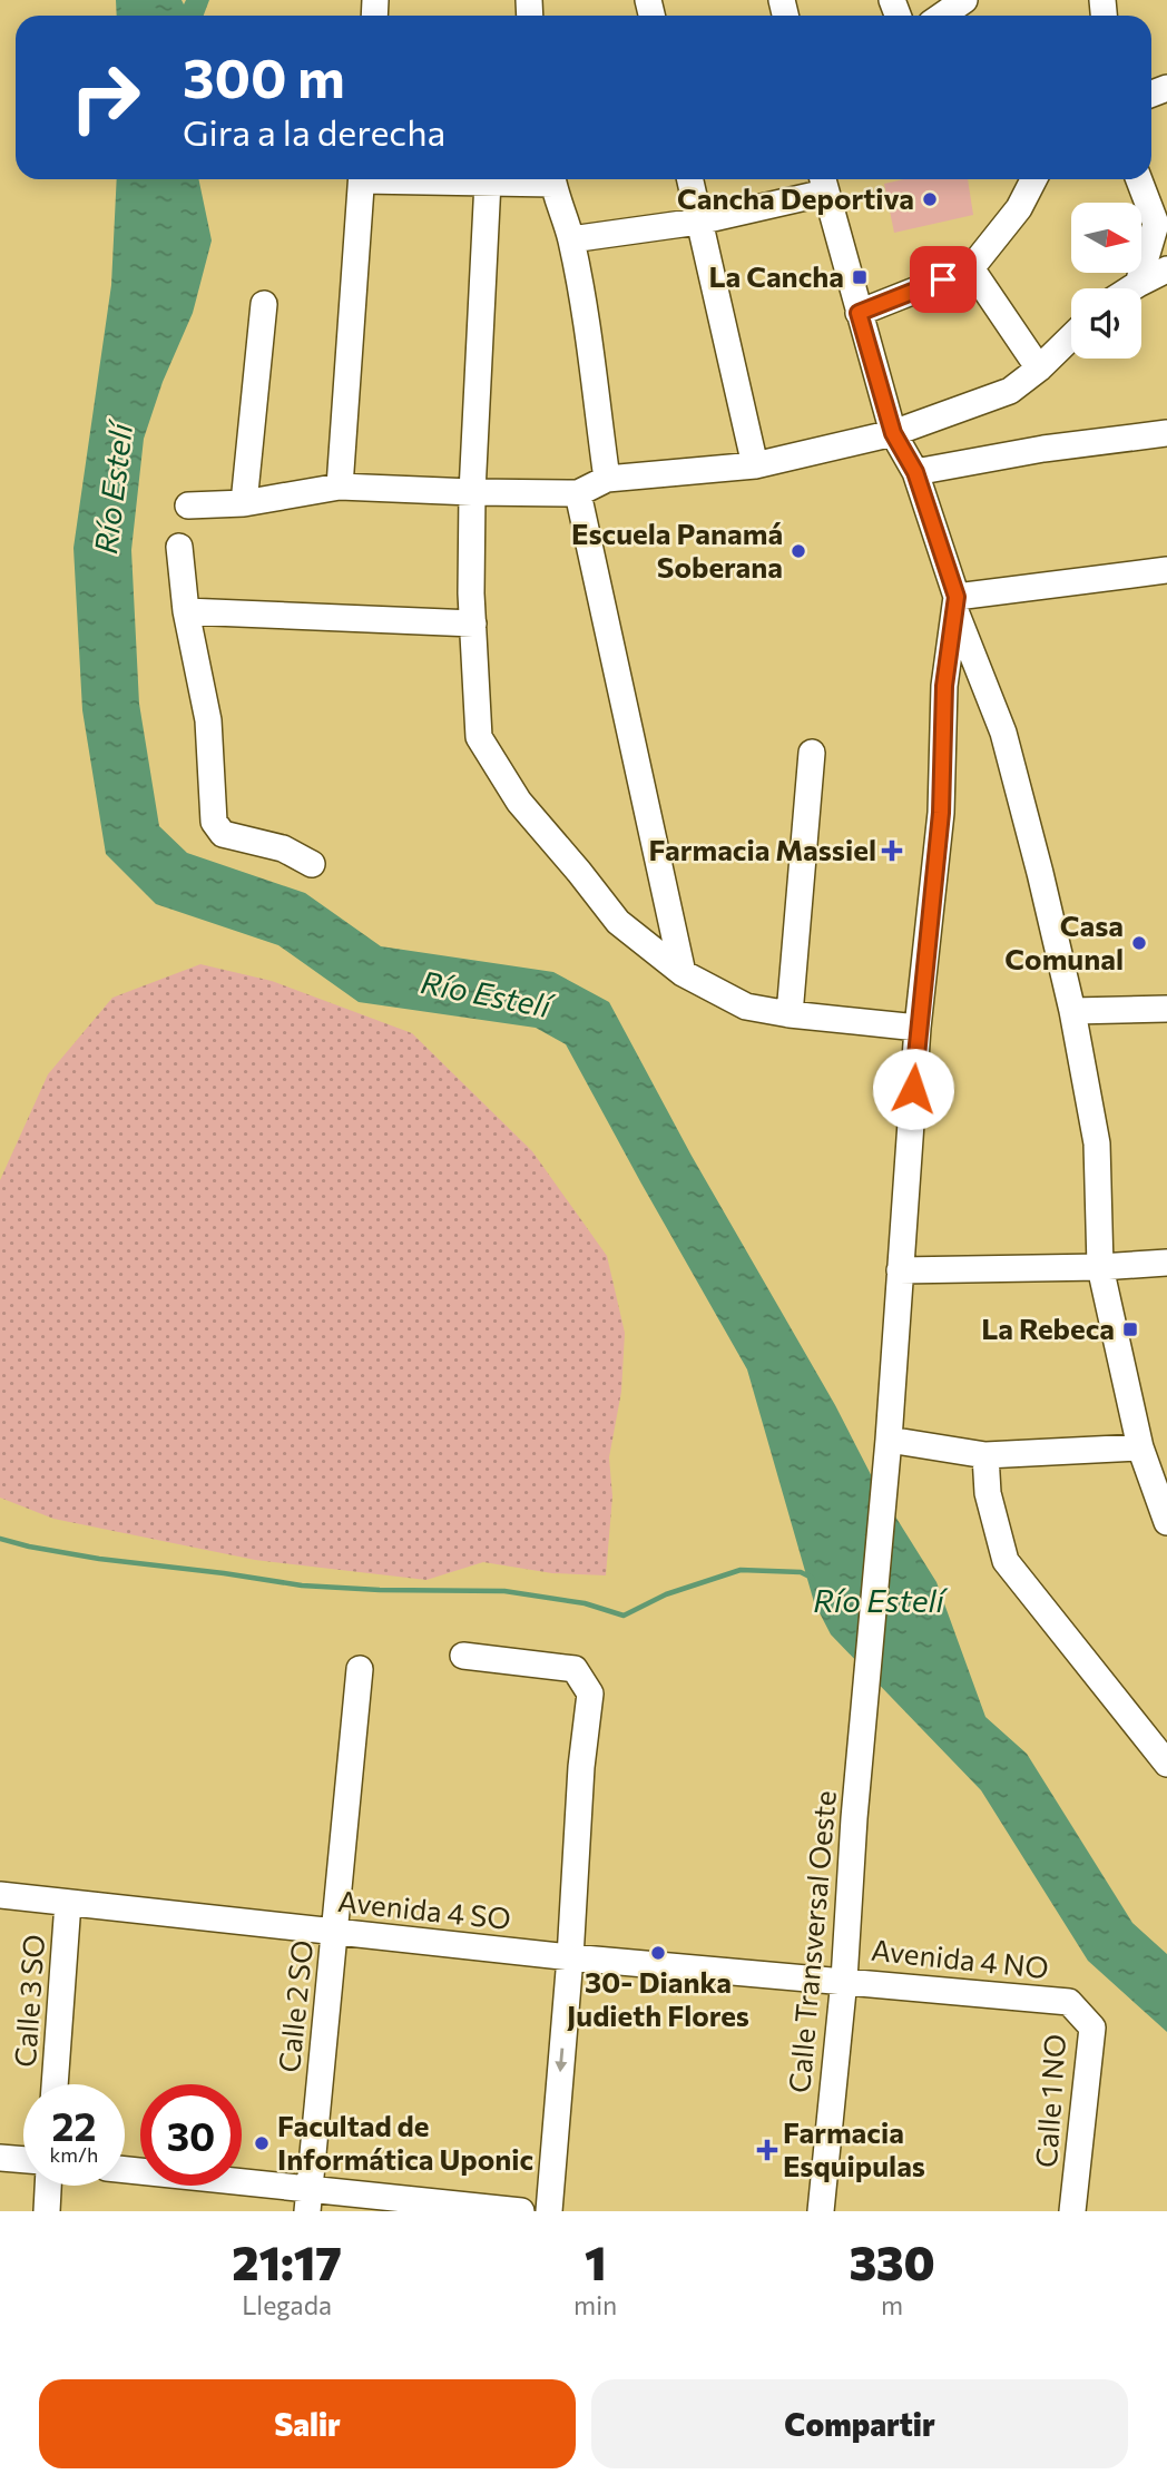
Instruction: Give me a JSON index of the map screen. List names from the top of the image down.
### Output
{
  "streets": {
    "street": [
      "Avenida 4 SO",
      "Calle Transversal Oeste",
      "Avenida 4 NO",
      "Calle 3 SO",
      "Calle 2 SO",
      "Calle 1 NO"
    ]
  },
  "crossings": [
    ["Avenida 4 SO", "Calle Transversal Oeste"],
    ["Avenida 4 SO", "Avenida 4 NO"],
    ["Avenida 4 SO", "Calle 3 SO"],
    ["Avenida 4 SO", "Calle 2 SO"],
    ["Calle Transversal Oeste", "Avenida 4 NO"],
    ["Avenida 4 NO", "Calle 1 NO"]
  ],
  "water": ["Río Estelí"],
  "places": {
    "other": [
      "Cancha Deportiva",
      "Escuela Panamá Soberana",
      "Casa Comunal",
      "30- Dianka Judieth Flores",
      "Facultad de Informática Uponic"
    ],
    "transit": ["La Cancha", "La Rebeca"],
    "health": ["Farmacia Massiel", "Farmacia Esquipulas"]
  },
  "north": "right",
  "page": {
    "turn": ["300 m", "Gira a la derecha"],
    "speed": "22 km/h",
    "limit": "30",
    "eta": [
      "21:17",
      "Llegada",
      "1",
      "min",
      "330",
      "m"
    ],
    "buttons": ["Salir", "Compartir"]
  }
}
